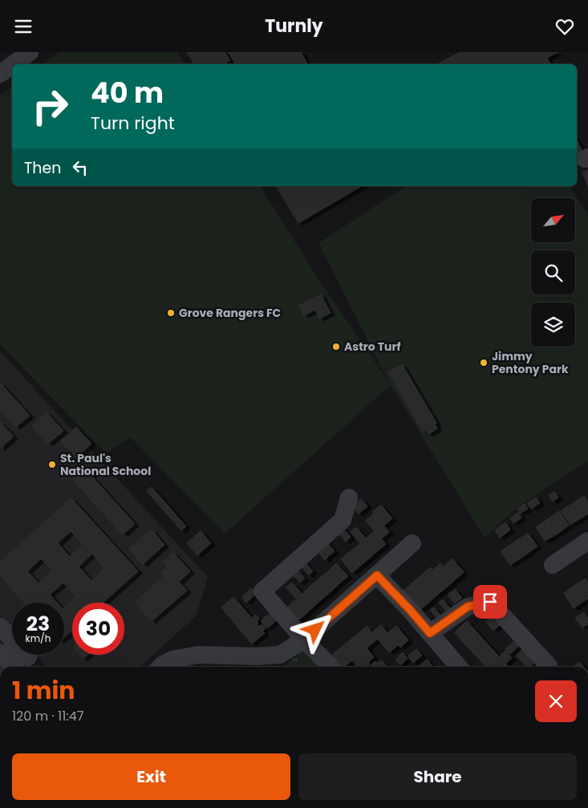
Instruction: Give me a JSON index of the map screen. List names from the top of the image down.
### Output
{
  "places": [
    "Grove Rangers FC",
    "Astro Turf",
    "Jimmy Pentony Park",
    "St. Paul's National School"
  ],
  "north": "top right",
  "page": {
    "header": "Turnly",
    "turn": ["40 m", "Turn right"],
    "then": "Then",
    "speed": "23 km/h",
    "limit": "30",
    "heading": ["1 min", "120 m · 11:47"],
    "buttons": ["Exit", "Share"]
  }
}
